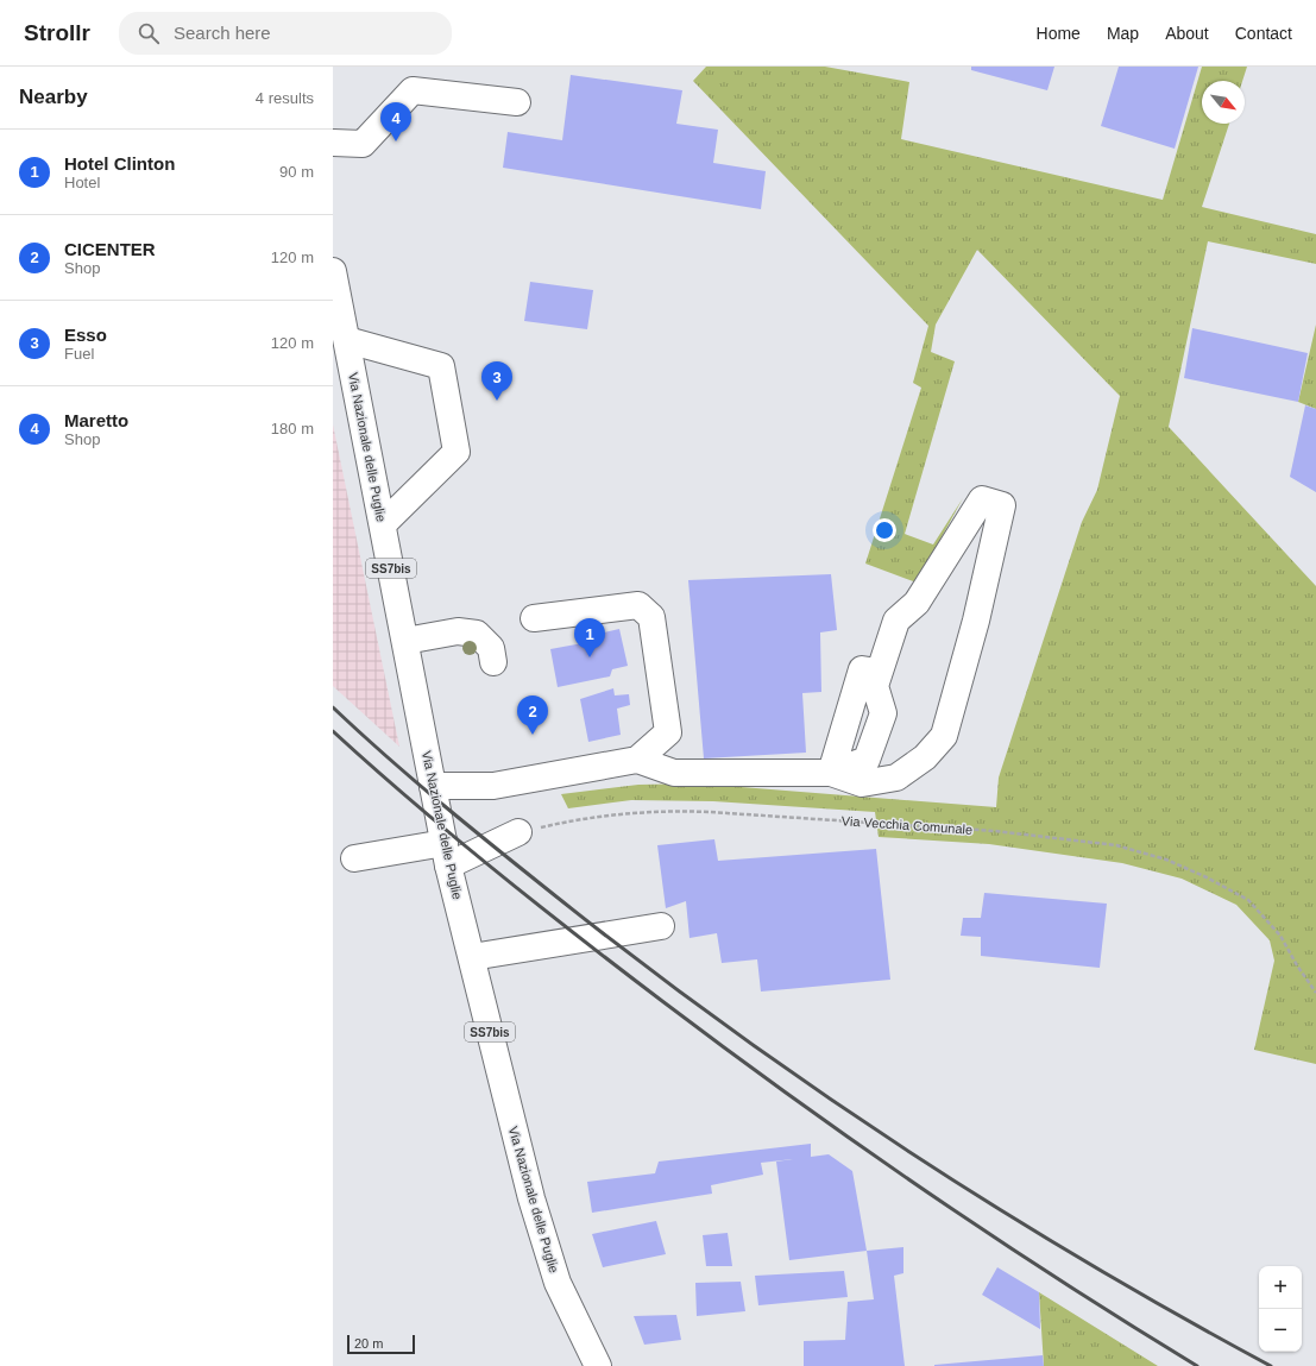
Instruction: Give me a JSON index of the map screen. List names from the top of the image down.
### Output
{
  "streets": {
    "main road": ["Via Nazionale delle Puglie", "SS7bis"],
    "path": ["Via Vecchia Comunale"]
  },
  "scale_bar": "20 m",
  "north": "bottom right",
  "page": {
    "header": "Strollr",
    "search": "Search here",
    "nav": [
      "Home",
      "Map",
      "About",
      "Contact"
    ],
    "heading": ["Nearby", "4 results"],
    "pins": [
      "4",
      "3",
      "1",
      "2"
    ],
    "list": [
      {
        "mark": "1",
        "name": "Hotel Clinton",
        "note": "Hotel",
        "value": "90 m"
      },
      {
        "mark": "2",
        "name": "CICENTER",
        "note": "Shop",
        "value": "120 m"
      },
      {
        "mark": "3",
        "name": "Esso",
        "note": "Fuel",
        "value": "120 m"
      },
      {
        "mark": "4",
        "name": "Maretto",
        "note": "Shop",
        "value": "180 m"
      }
    ],
    "map_buttons": ["+", "−"],
    "scale": "20 m"
  }
}
